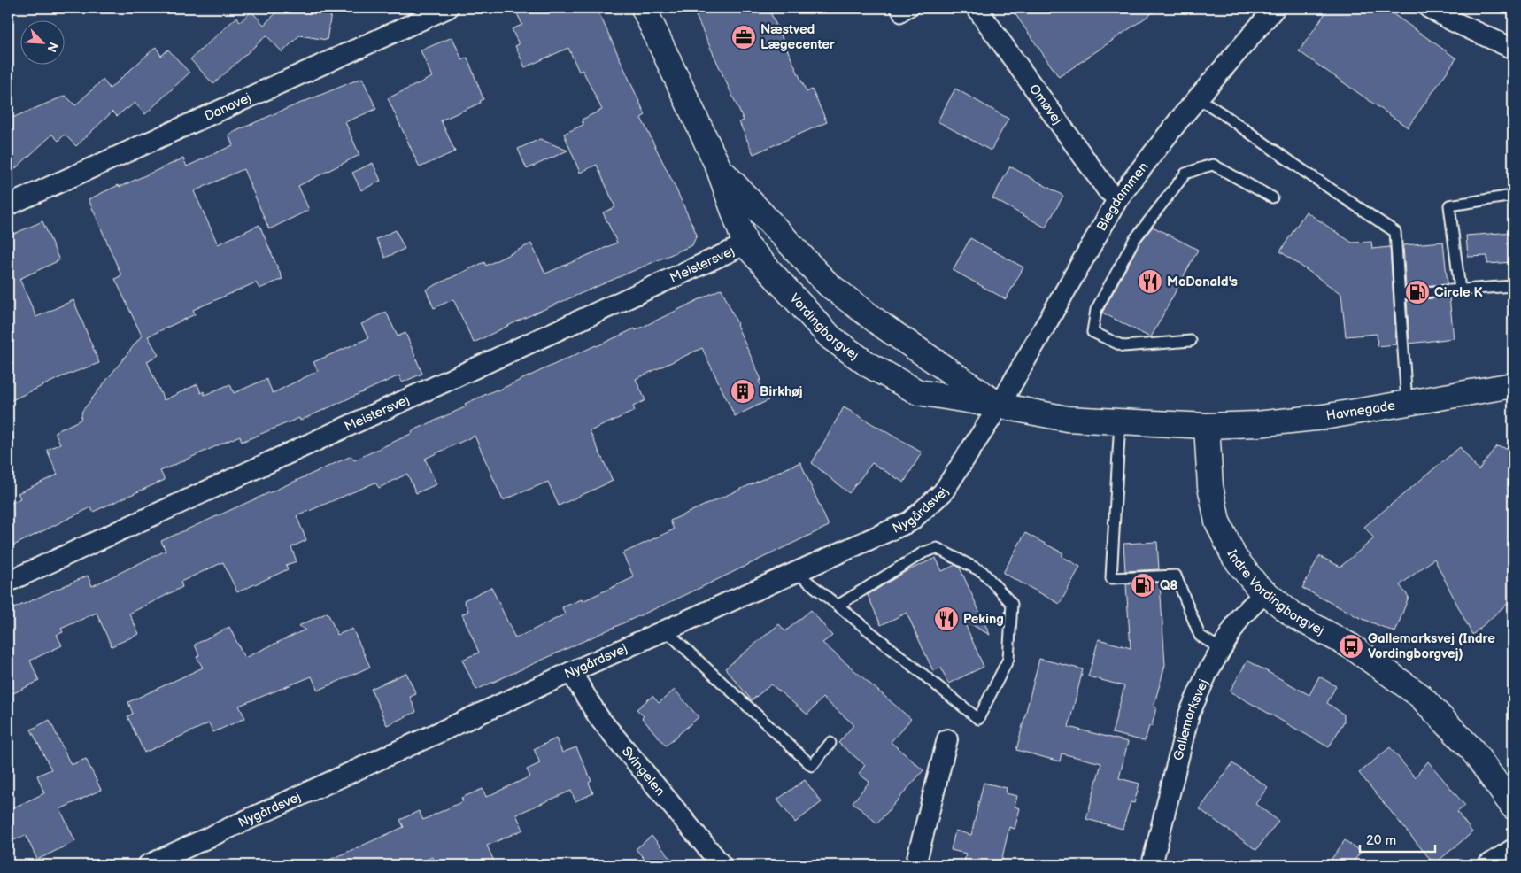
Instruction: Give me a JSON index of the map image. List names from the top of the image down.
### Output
{
  "streets": {
    "street": [
      "Omøvej",
      "Danavej",
      "Blegdammen",
      "Meistersvej",
      "Vordingborgvej",
      "Havnegade",
      "Nygårdsvej",
      "Indre Vordingborgvej",
      "Gallemarksvej",
      "Svingelen"
    ]
  },
  "crossings": [
    ["Omøvej", "Blegdammen"],
    ["Blegdammen", "Vordingborgvej"],
    ["Blegdammen", "Nygårdsvej"],
    ["Meistersvej", "Vordingborgvej"],
    ["Vordingborgvej", "Havnegade"],
    ["Vordingborgvej", "Nygårdsvej"],
    ["Vordingborgvej", "Indre Vordingborgvej"],
    ["Havnegade", "Indre Vordingborgvej"],
    ["Nygårdsvej", "Svingelen"],
    ["Indre Vordingborgvej", "Gallemarksvej"]
  ],
  "places": {
    "office": ["Næstved Lægecenter"],
    "restaurant": ["McDonald's", "Peking"],
    "fuel station": ["Circle K", "Q8"],
    "building": ["Birkhøj"],
    "bus stop": ["Gallemarksvej (Indre Vordingborgvej)"]
  },
  "scale_bar": "20 m",
  "north": "bottom right"
}
